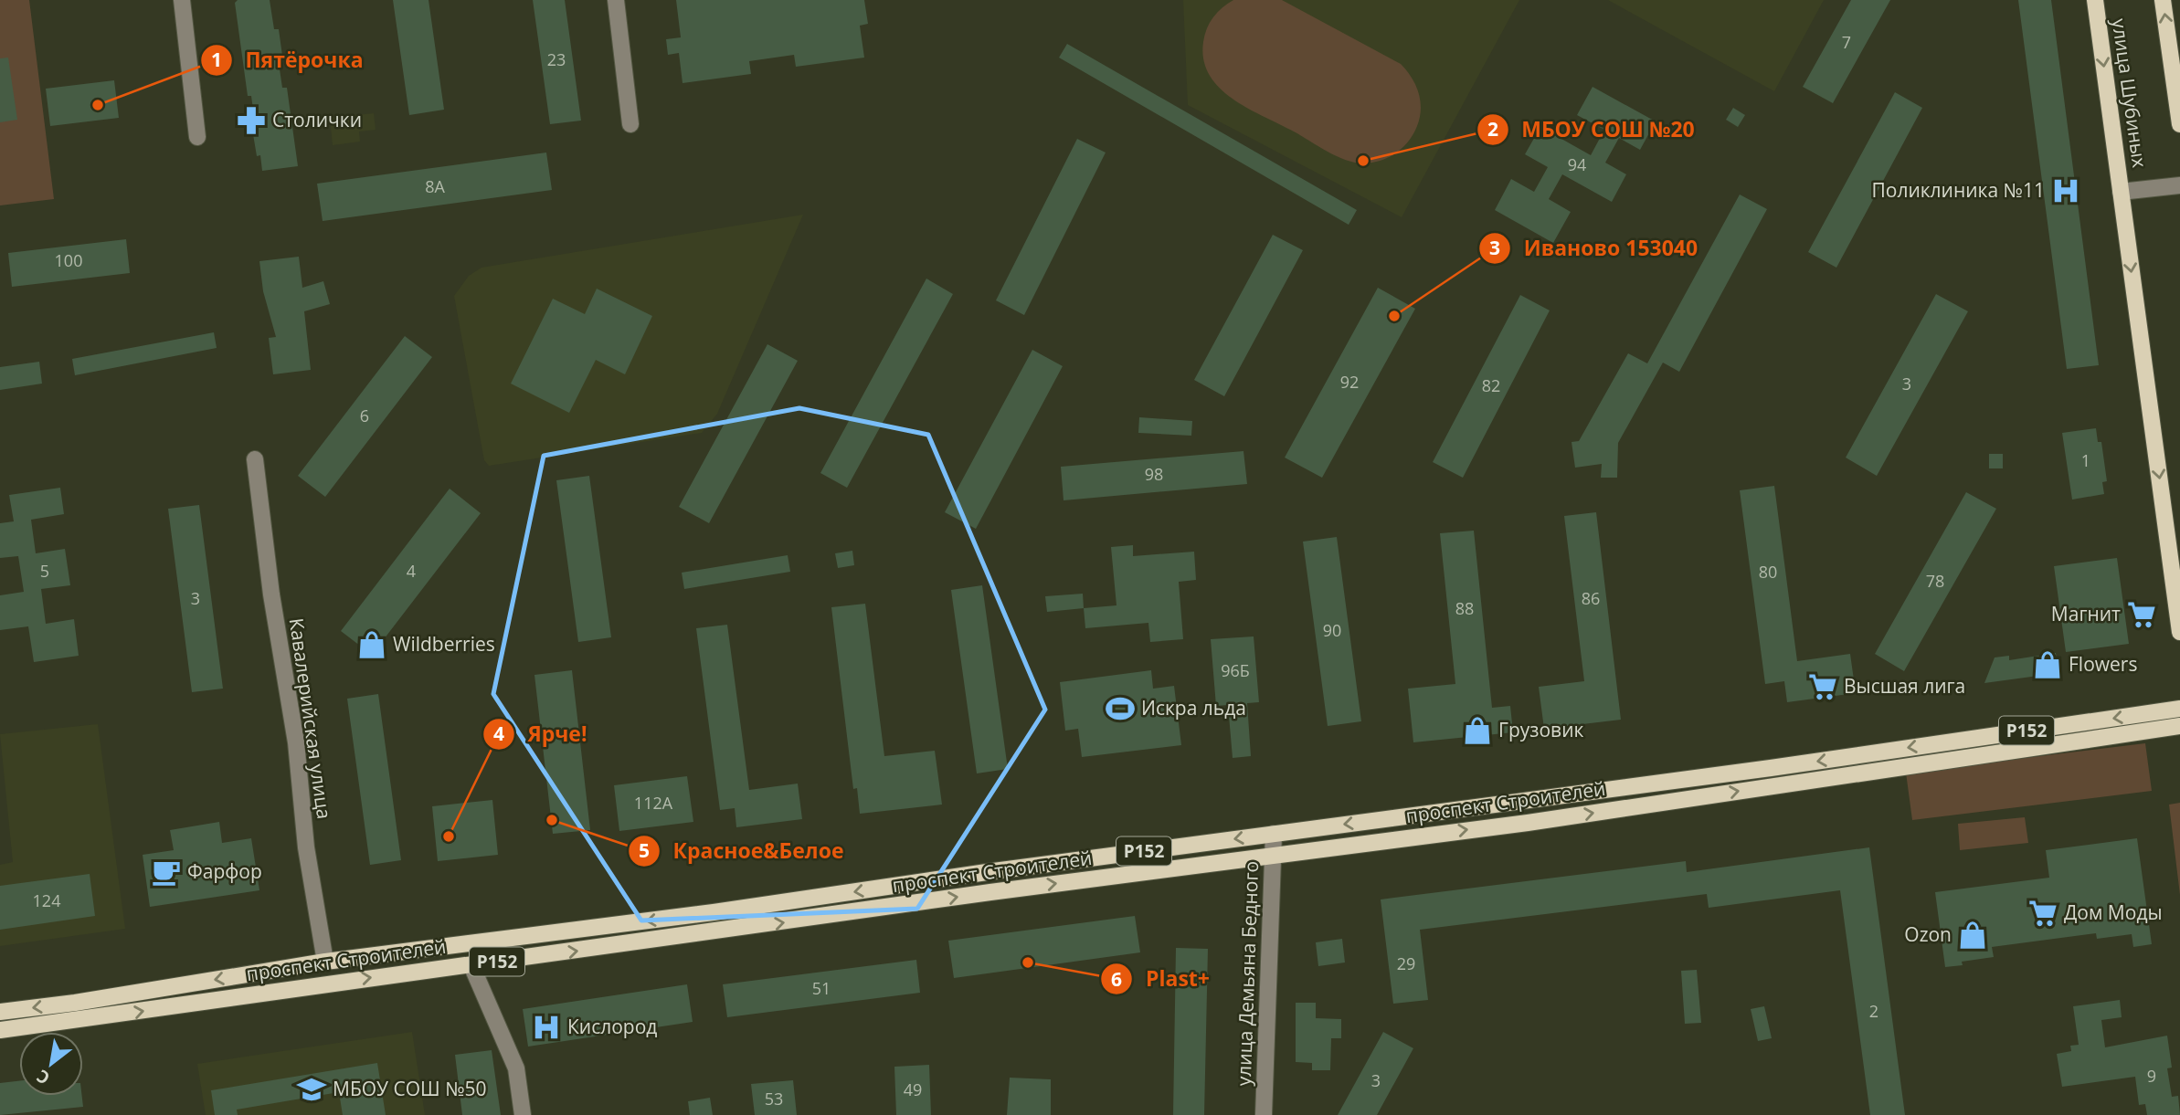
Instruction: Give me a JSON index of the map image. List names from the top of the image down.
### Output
{
  "streets": {
    "main road": [
      "улица Шубиных",
      "Кавалерийская улица",
      "Р152",
      "проспект Строителей"
    ],
    "street": ["улица Демьяна Бедного"]
  },
  "crossings": [
    ["Кавалерийская улица", "проспект Строителей"],
    ["проспект Строителей", "улица Демьяна Бедного"]
  ],
  "one_way": ["улица Шубиных"],
  "places": {
    "other": [
      "Пятёрочка",
      "МБОУ СОШ №20",
      "Иваново 153040",
      "Красное&Белое",
      "Ярче!",
      "Plast+"
    ],
    "pharmacy": ["Столички"],
    "hospital": ["Поликлиника №11", "Кислород"],
    "supermarket": ["Магнит", "Высшая лига", "Дом Моды"],
    "shop": [
      "Wildberries",
      "Flowers",
      "Грузовик",
      "Ozon"
    ],
    "sports": ["Искра льда"],
    "cafe": ["Фарфор"],
    "school or university": ["МБОУ СОШ №50"]
  },
  "house_numbers": [
    "7",
    "23",
    "94",
    "8А",
    "100",
    "92",
    "3",
    "82",
    "6",
    "1",
    "98",
    "5",
    "4",
    "80",
    "78",
    "3",
    "86",
    "88",
    "90",
    "96Б",
    "112А",
    "124",
    "29",
    "51",
    "2",
    "9",
    "3",
    "49",
    "53"
  ],
  "north": "bottom left"
}
